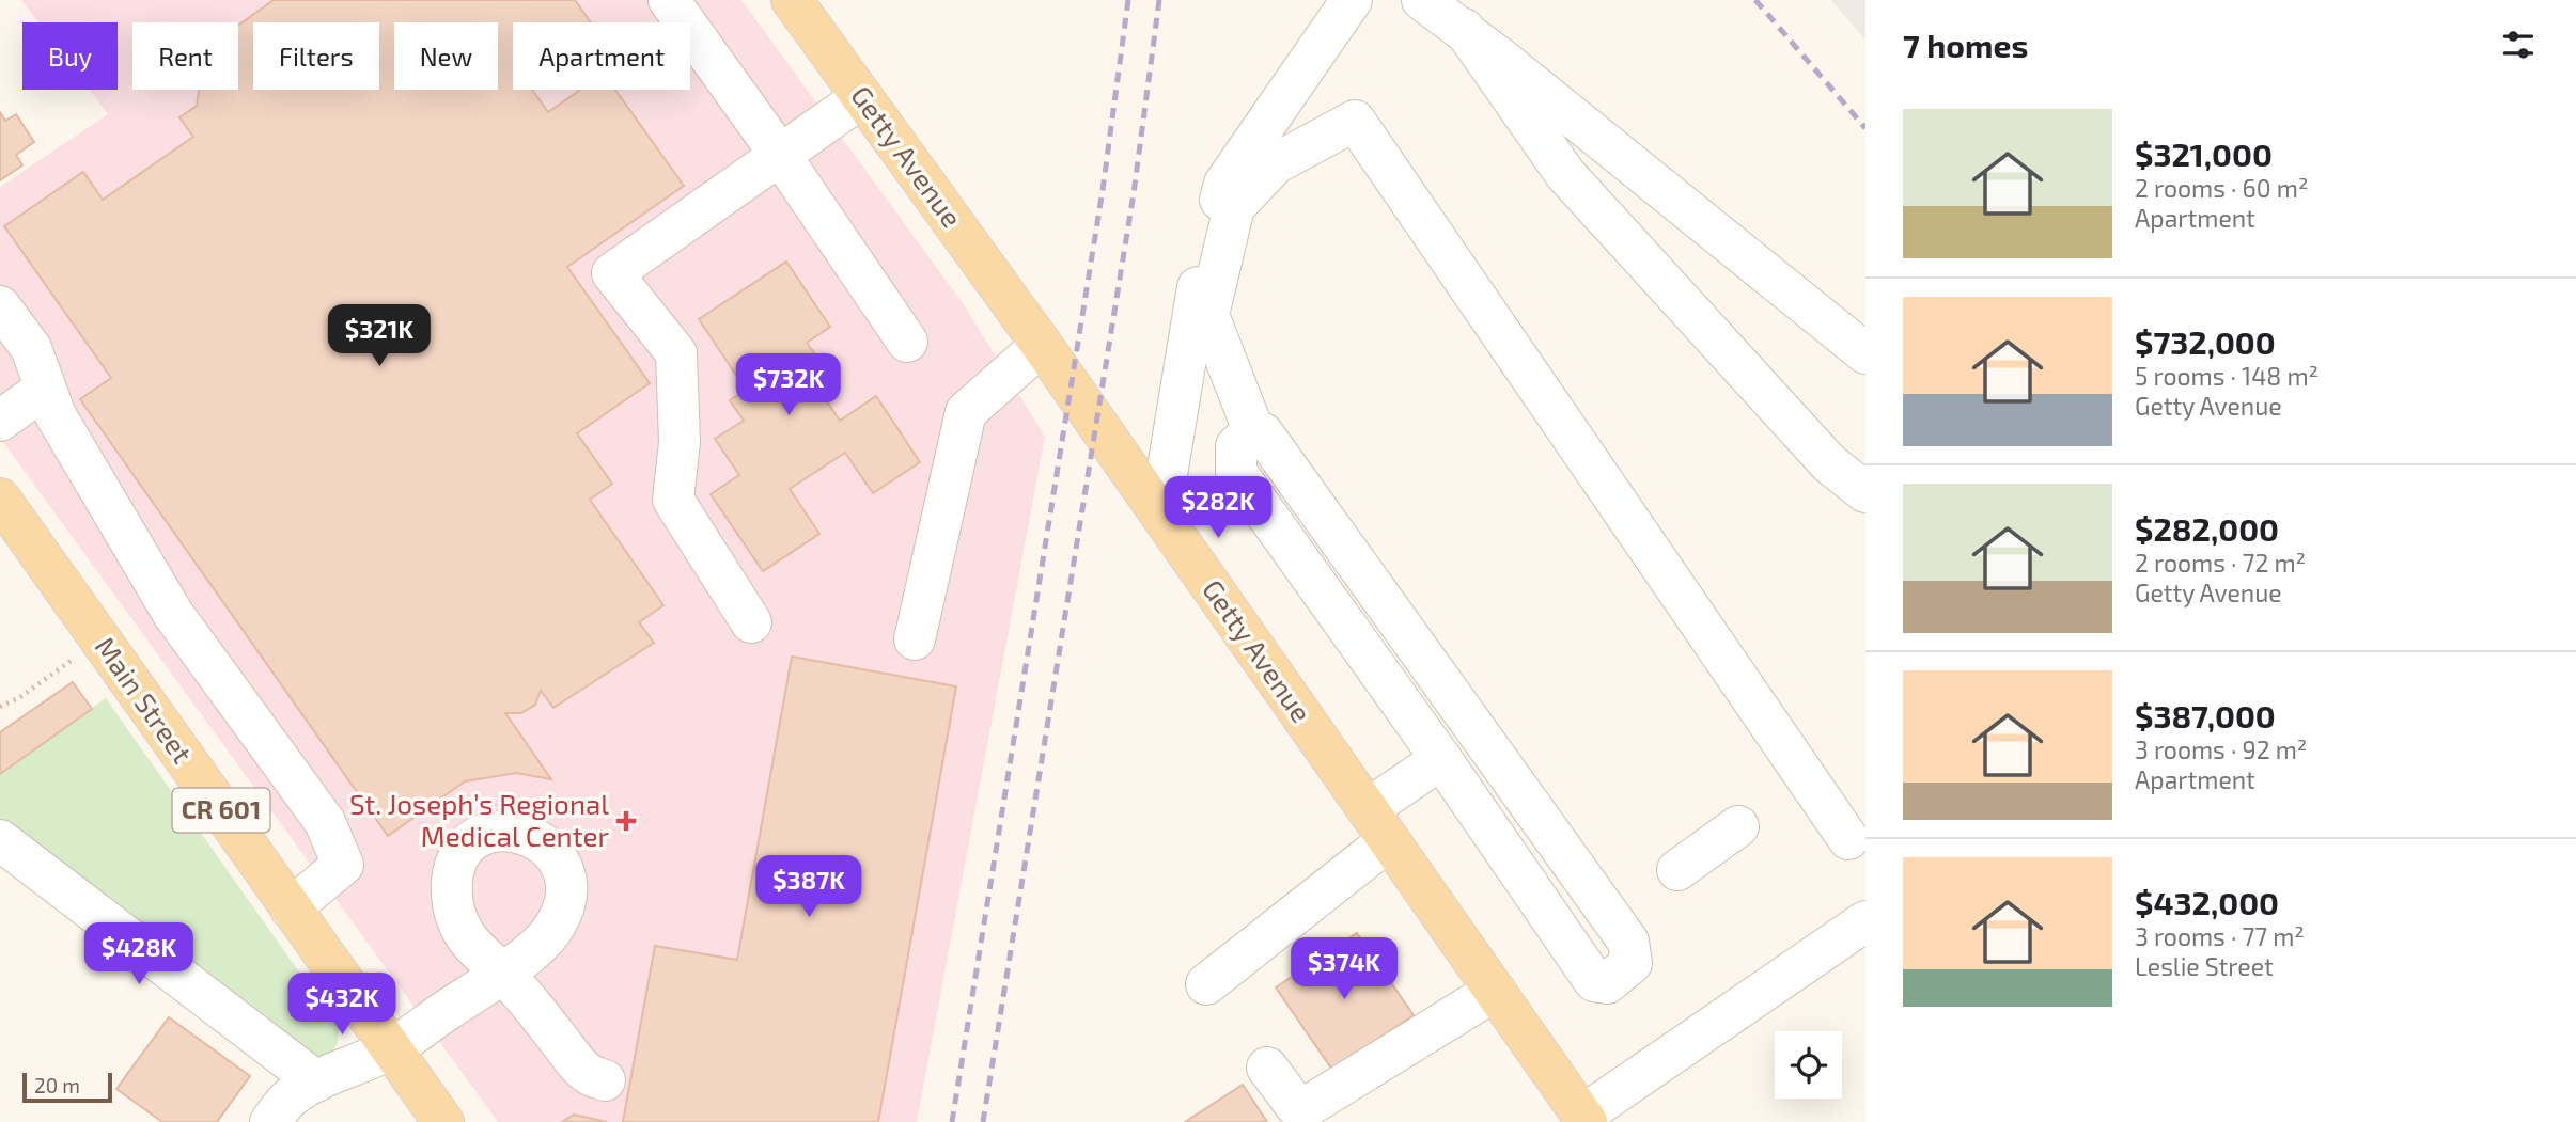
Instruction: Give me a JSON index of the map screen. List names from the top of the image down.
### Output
{
  "streets": {
    "main road": ["Getty Avenue", "Main Street", "CR 601"]
  },
  "places": {
    "health": ["St. Joseph’s Regional Medical Center"]
  },
  "scale_bar": "20 m",
  "page": {
    "heading": "7 homes",
    "chip": [
      "Buy",
      "Rent",
      "Filters",
      "New",
      "Apartment"
    ],
    "list": [
      {
        "name": "$321,000",
        "note": "2 rooms · 60 m² · Apartment"
      },
      {
        "name": "$732,000",
        "note": "5 rooms · 148 m² · Getty Avenue"
      },
      {
        "name": "$282,000",
        "note": "2 rooms · 72 m² · Getty Avenue"
      },
      {
        "name": "$387,000",
        "note": "3 rooms · 92 m² · Apartment"
      },
      {
        "name": "$432,000",
        "note": "3 rooms · 77 m² · Leslie Street"
      }
    ],
    "price": [
      "$321K",
      "$732K",
      "$282K",
      "$387K",
      "$428K",
      "$374K",
      "$432K"
    ],
    "scale": "20 m"
  }
}
